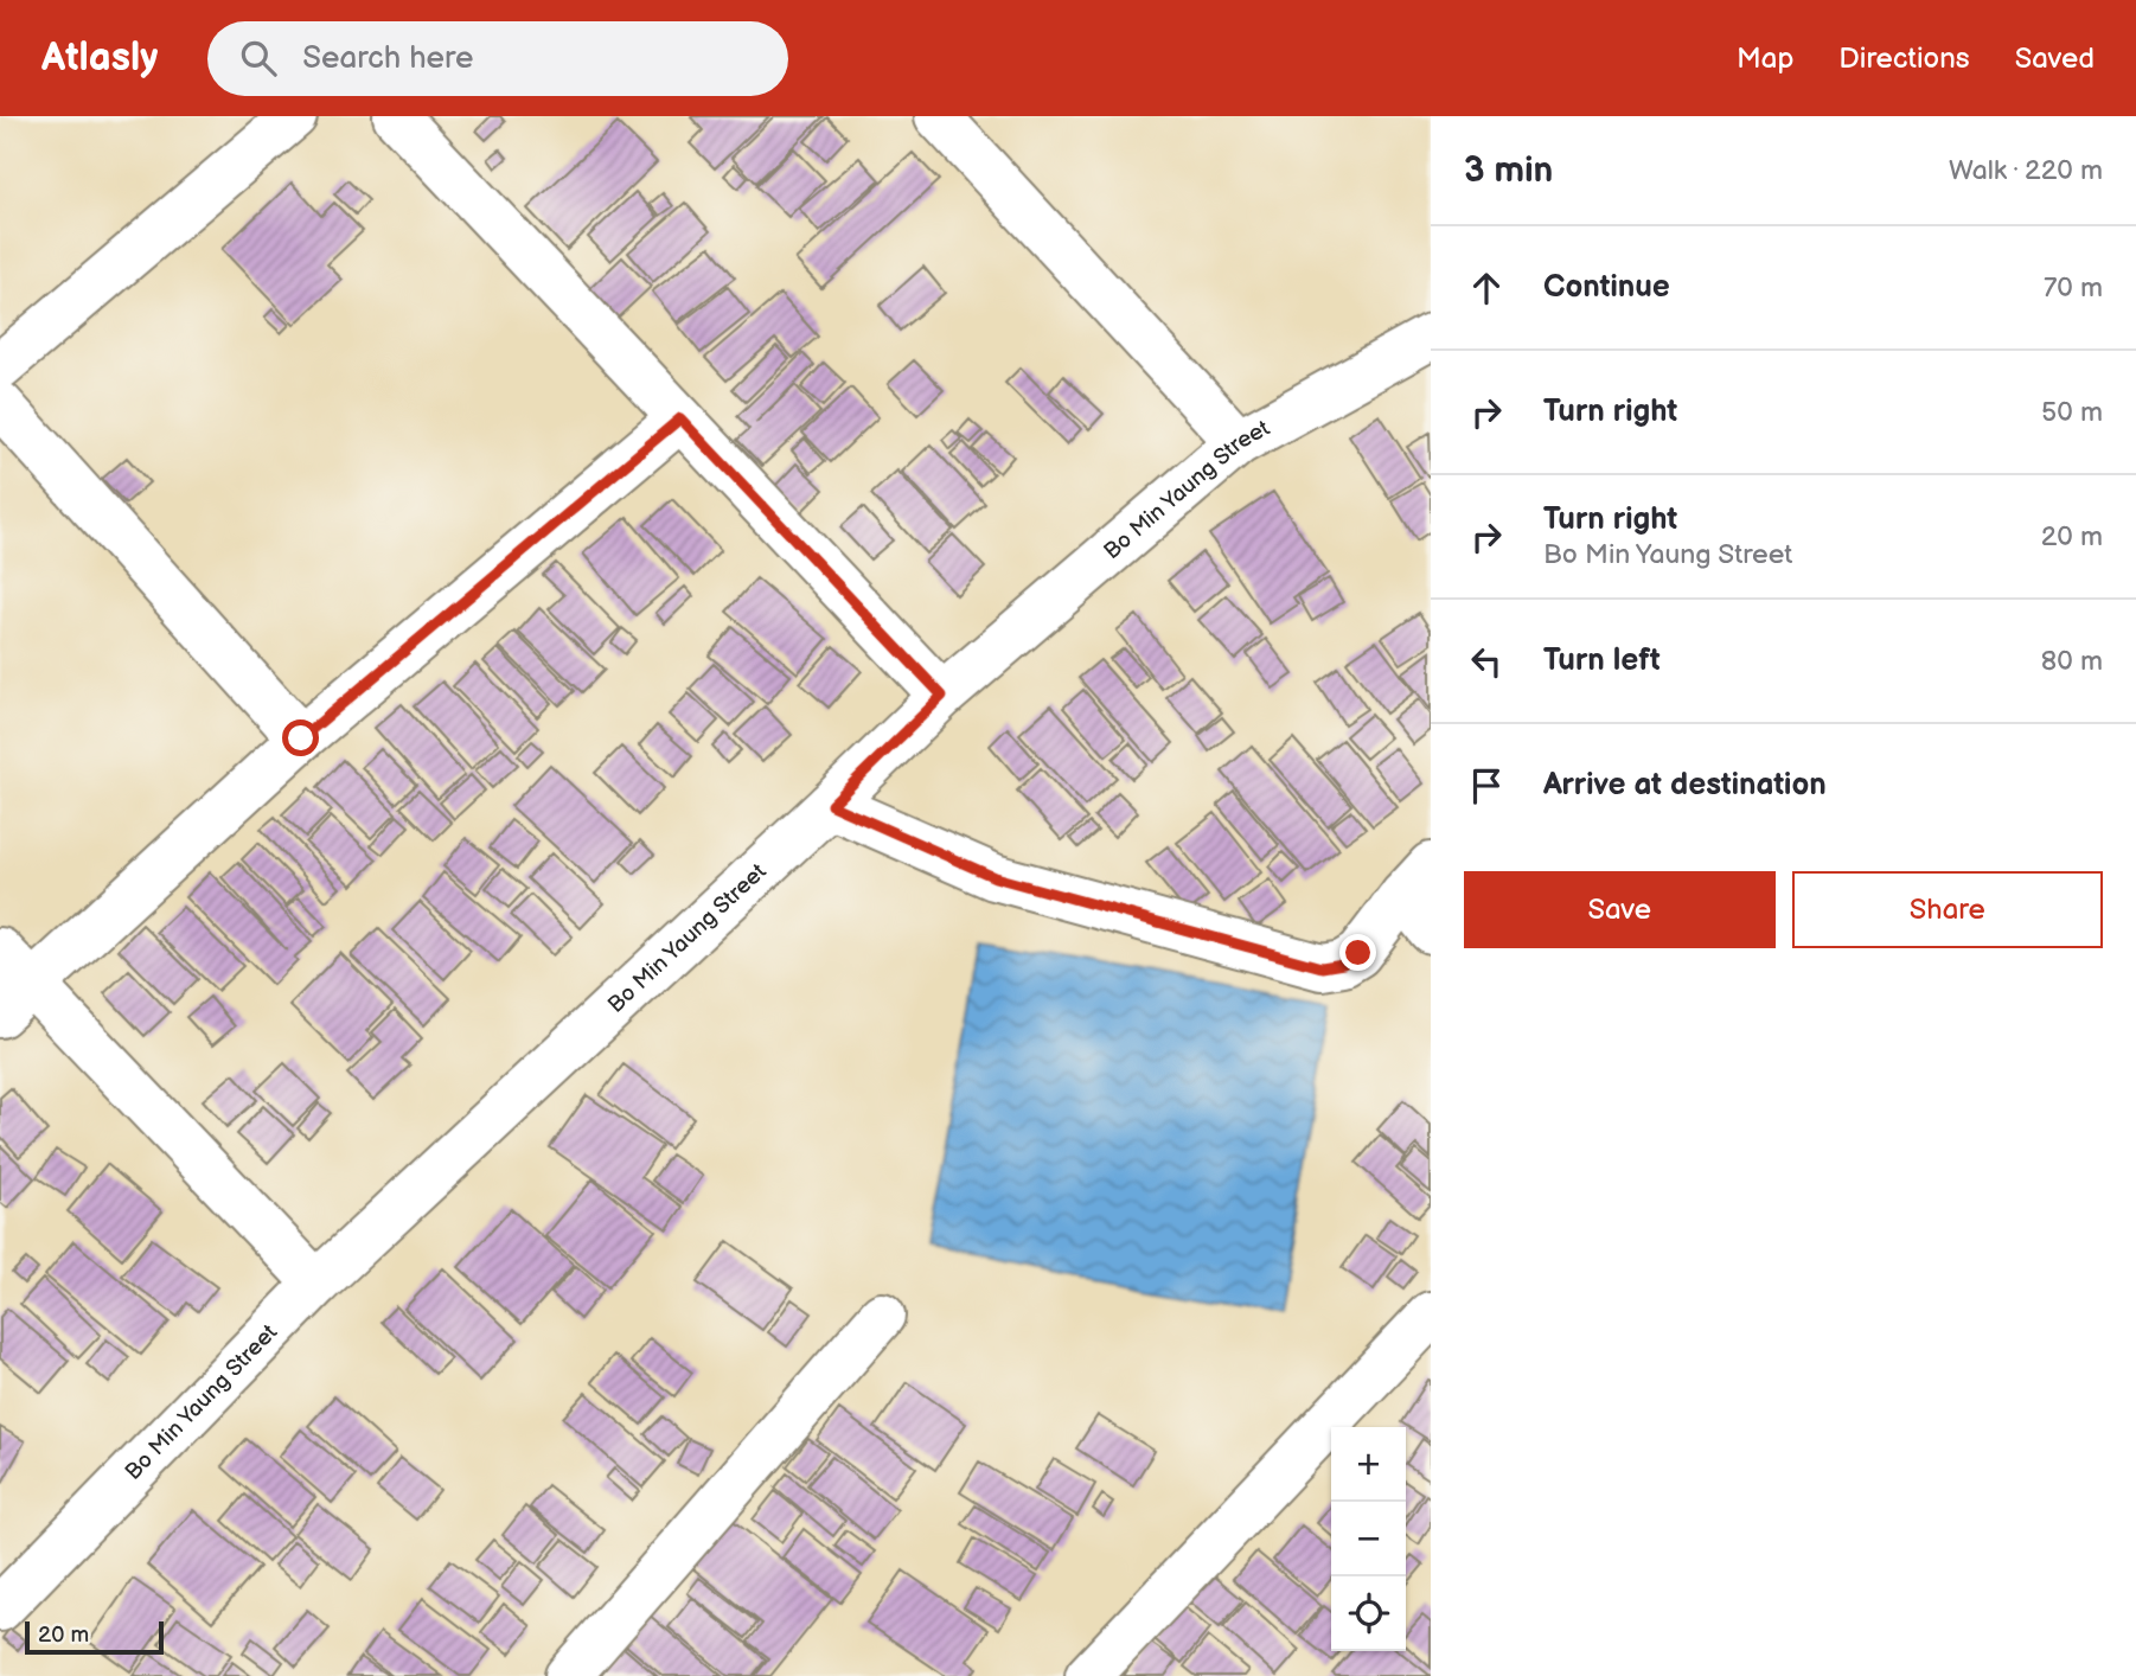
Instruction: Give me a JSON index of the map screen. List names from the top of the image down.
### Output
{
  "streets": {
    "street": ["Bo Min Yaung Street"]
  },
  "scale_bar": "20 m",
  "page": {
    "header": "Atlasly",
    "search": "Search here",
    "nav": ["Map", "Directions", "Saved"],
    "heading": ["3 min", "Walk · 220 m"],
    "list": [
      ["Continue", "70 m"],
      ["Turn right", "50 m"],
      ["Turn right", "Bo Min Yaung Street", "20 m"],
      ["Turn left", "80 m"],
      "Arrive at destination"
    ],
    "buttons": ["Save", "Share"],
    "map_buttons": ["+", "−"],
    "scale": "20 m"
  }
}
